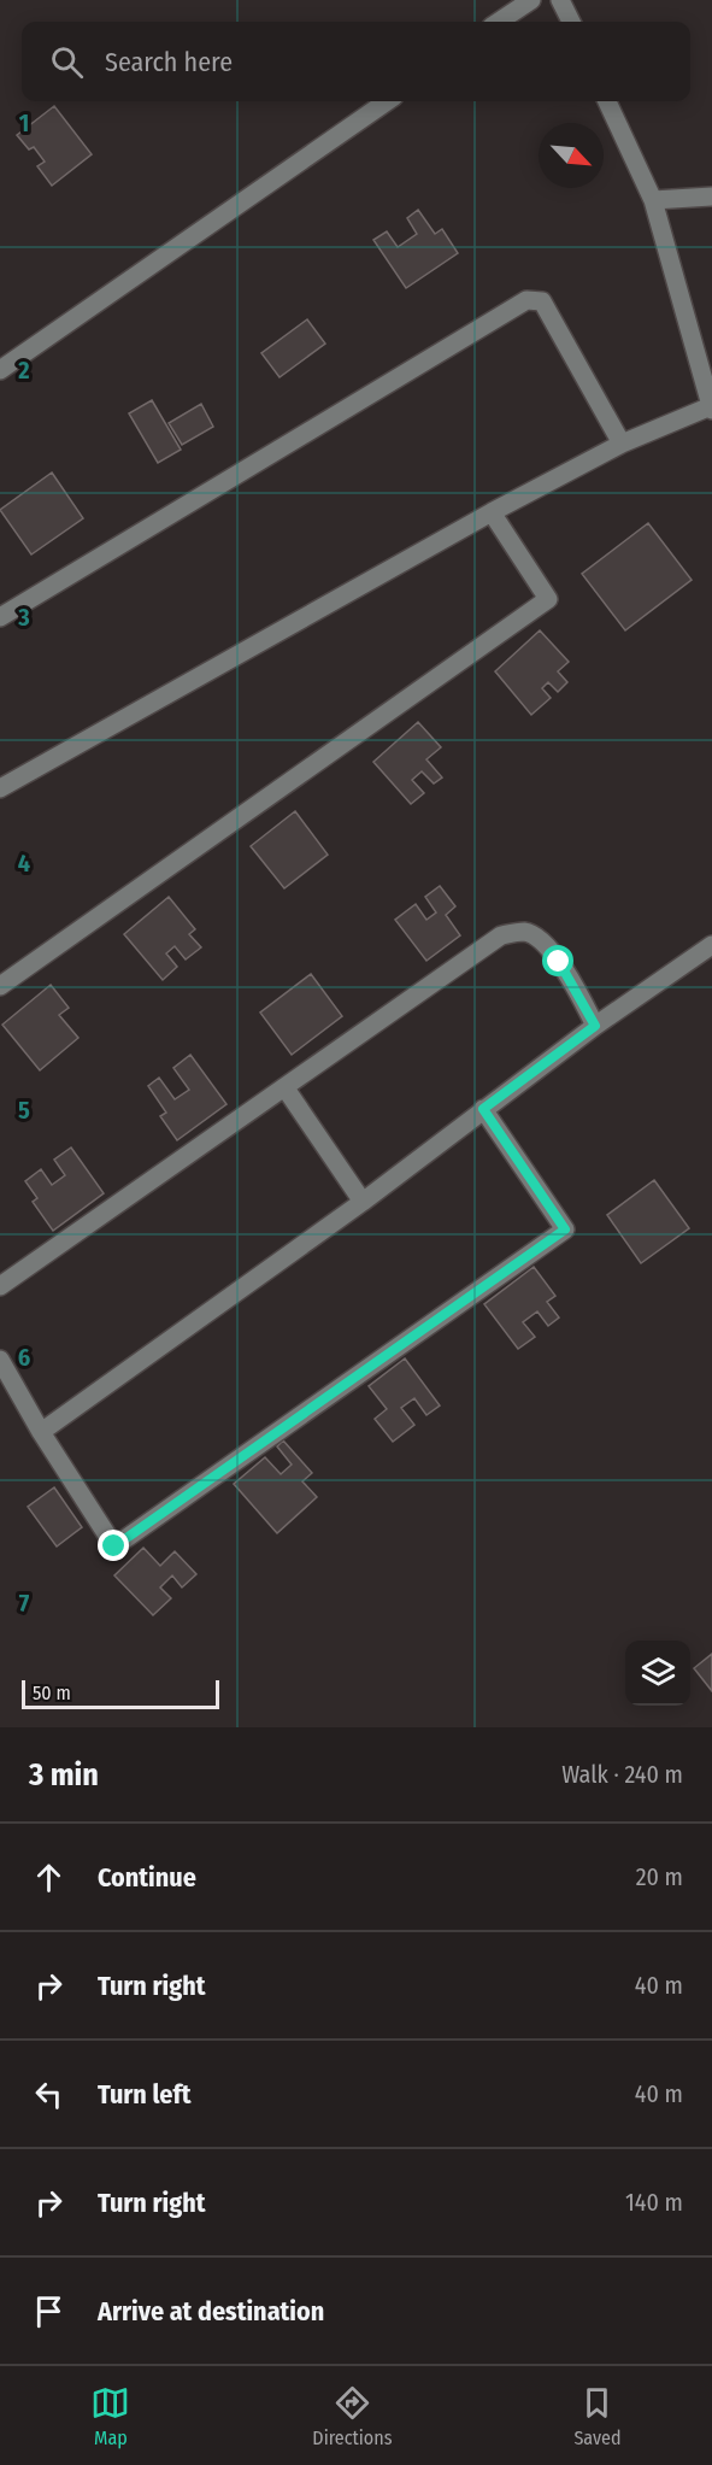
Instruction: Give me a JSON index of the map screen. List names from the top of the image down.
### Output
{
  "scale_bar": "50 m",
  "north": "bottom right",
  "page": {
    "search": "Search here",
    "scale": "50 m",
    "heading": ["3 min", "Walk · 240 m"],
    "list": [
      ["Continue", "20 m"],
      ["Turn right", "40 m"],
      ["Turn left", "40 m"],
      ["Turn right", "140 m"],
      "Arrive at destination"
    ],
    "nav": ["Map", "Directions", "Saved"]
  },
  "grid": {
    "rows": [
      "1",
      "2",
      "3",
      "4",
      "5",
      "6",
      "7"
    ]
  }
}
